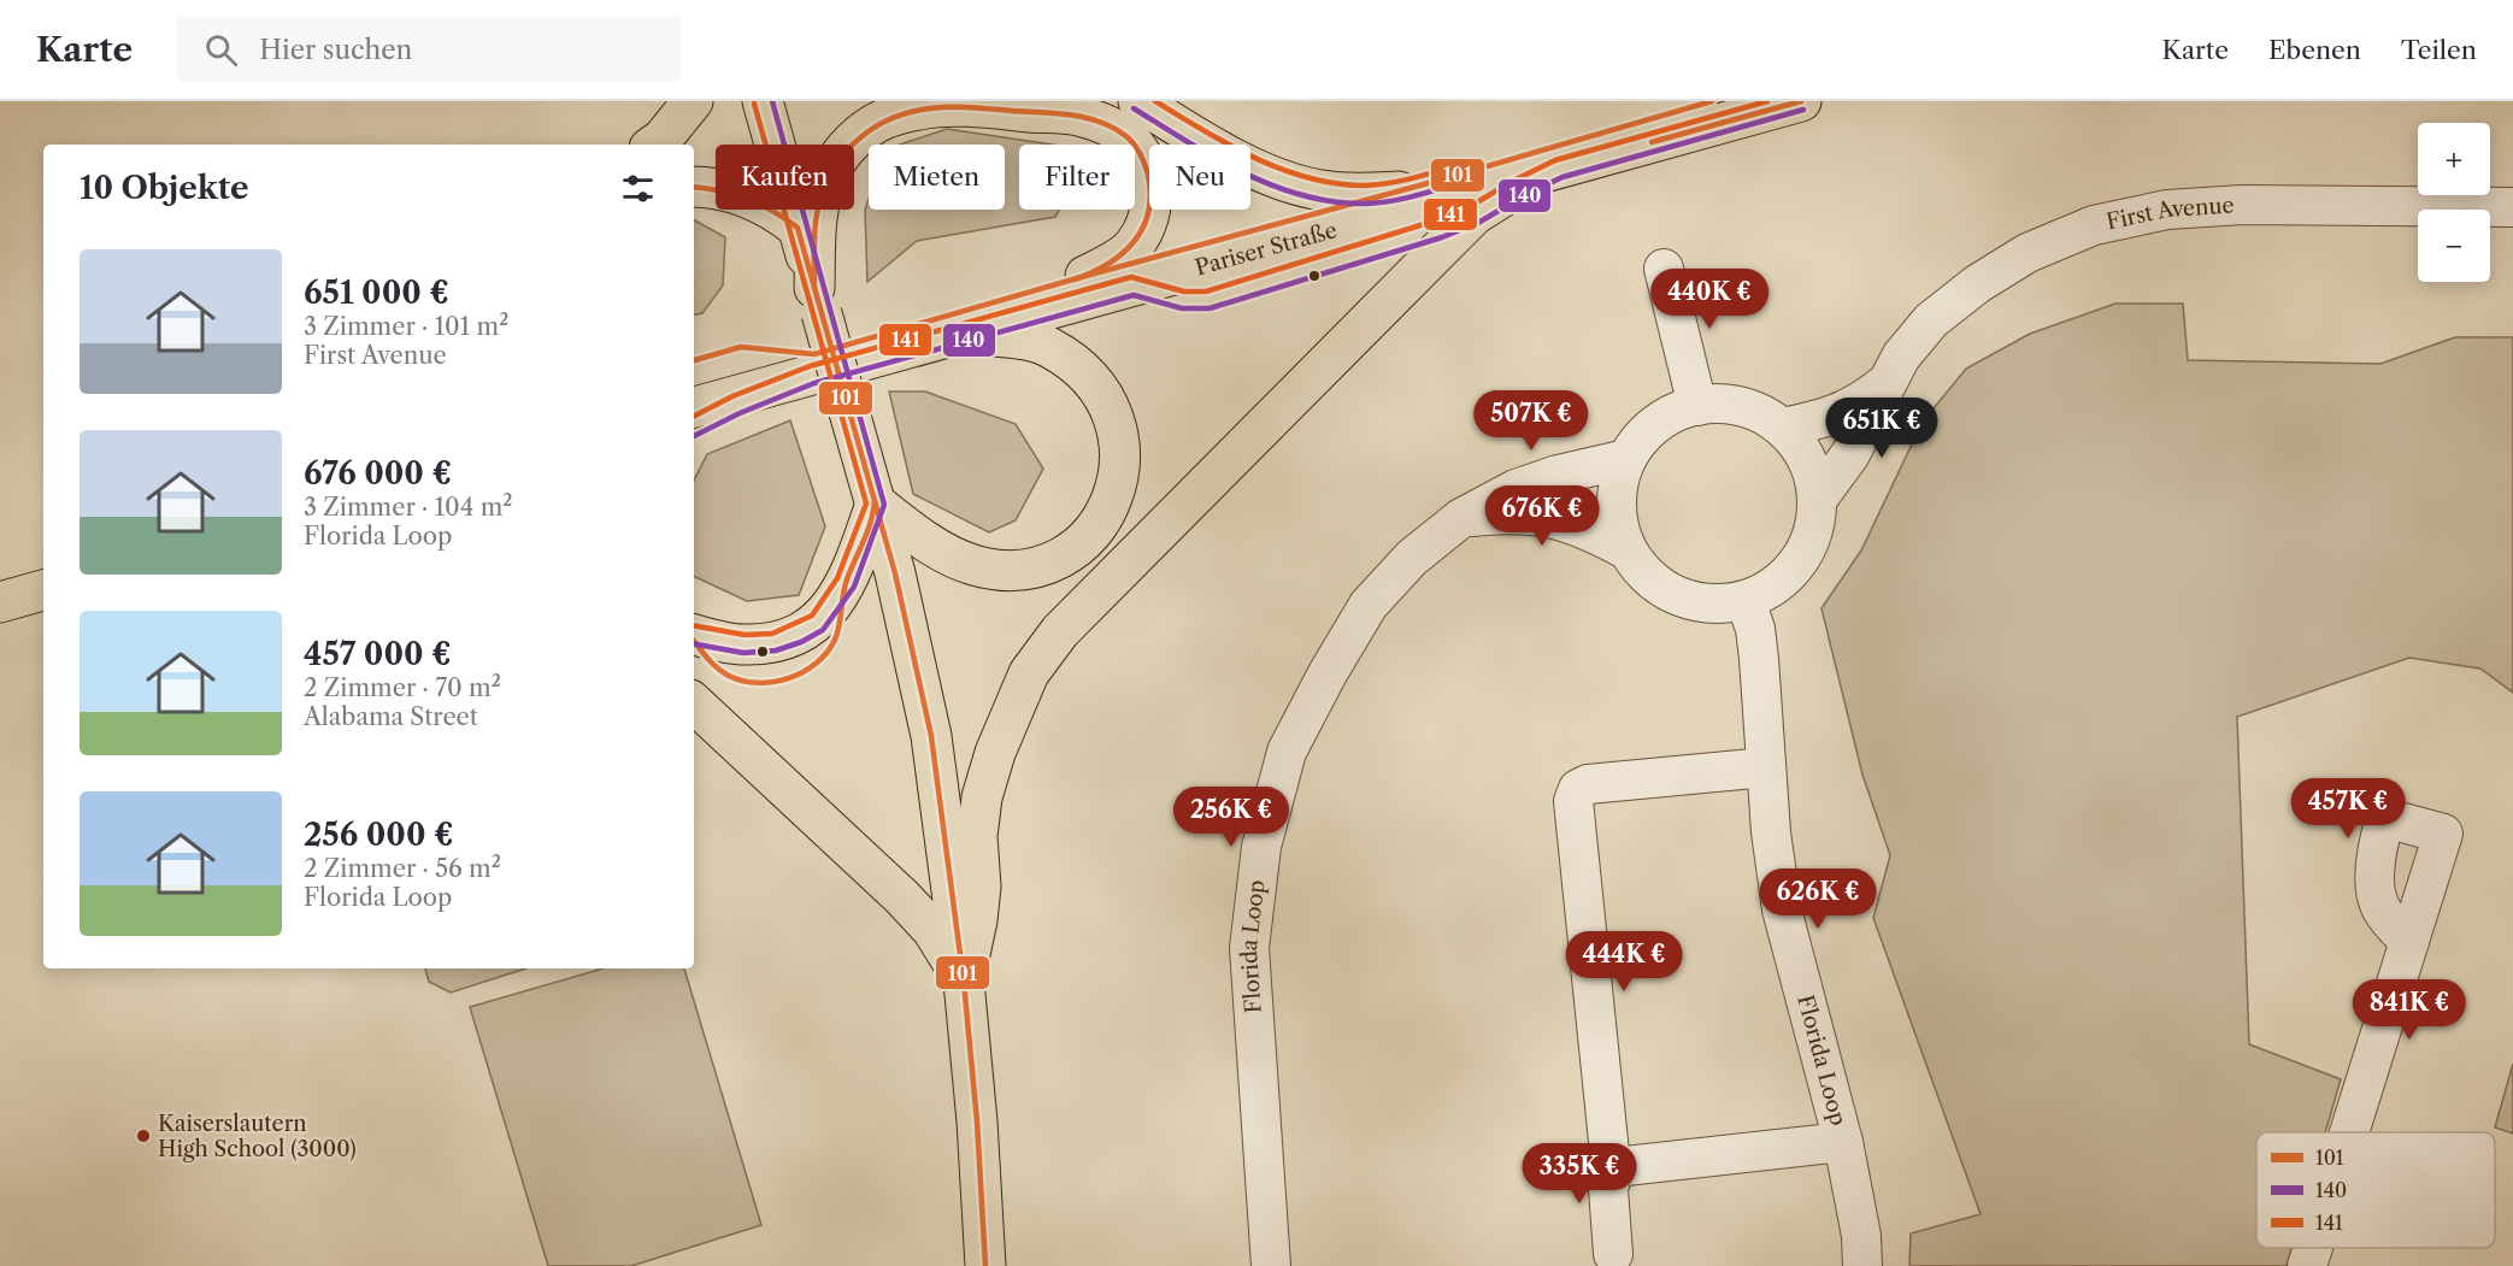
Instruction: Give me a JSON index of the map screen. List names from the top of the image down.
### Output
{
  "streets": {
    "main road": ["Pariser Straße"],
    "street": ["First Avenue", "Florida Loop"]
  },
  "crossings": [
    ["First Avenue", "Florida Loop"]
  ],
  "places": ["Kaiserslautern High School (3000)"],
  "lines": ["transit line 101", "transit line 140", "transit line 141"],
  "legend": ["101", "140", "141"],
  "page": {
    "header": "Karte",
    "search": "Hier suchen",
    "nav": ["Karte", "Ebenen", "Teilen"],
    "map_buttons": ["+", "−"],
    "chip": [
      "Kaufen",
      "Mieten",
      "Filter",
      "Neu"
    ],
    "heading": "10 Objekte",
    "list": [
      {
        "name": "651 000 €",
        "note": "3 Zimmer · 101 m² · First Avenue"
      },
      {
        "name": "676 000 €",
        "note": "3 Zimmer · 104 m² · Florida Loop"
      },
      {
        "name": "457 000 €",
        "note": "2 Zimmer · 70 m² · Alabama Street"
      },
      {
        "name": "256 000 €",
        "note": "2 Zimmer · 56 m² · Florida Loop"
      }
    ],
    "price": [
      "440K €",
      "507K €",
      "651K €",
      "676K €",
      "457K €",
      "256K €",
      "626K €",
      "444K €",
      "841K €",
      "335K €"
    ]
  }
}
